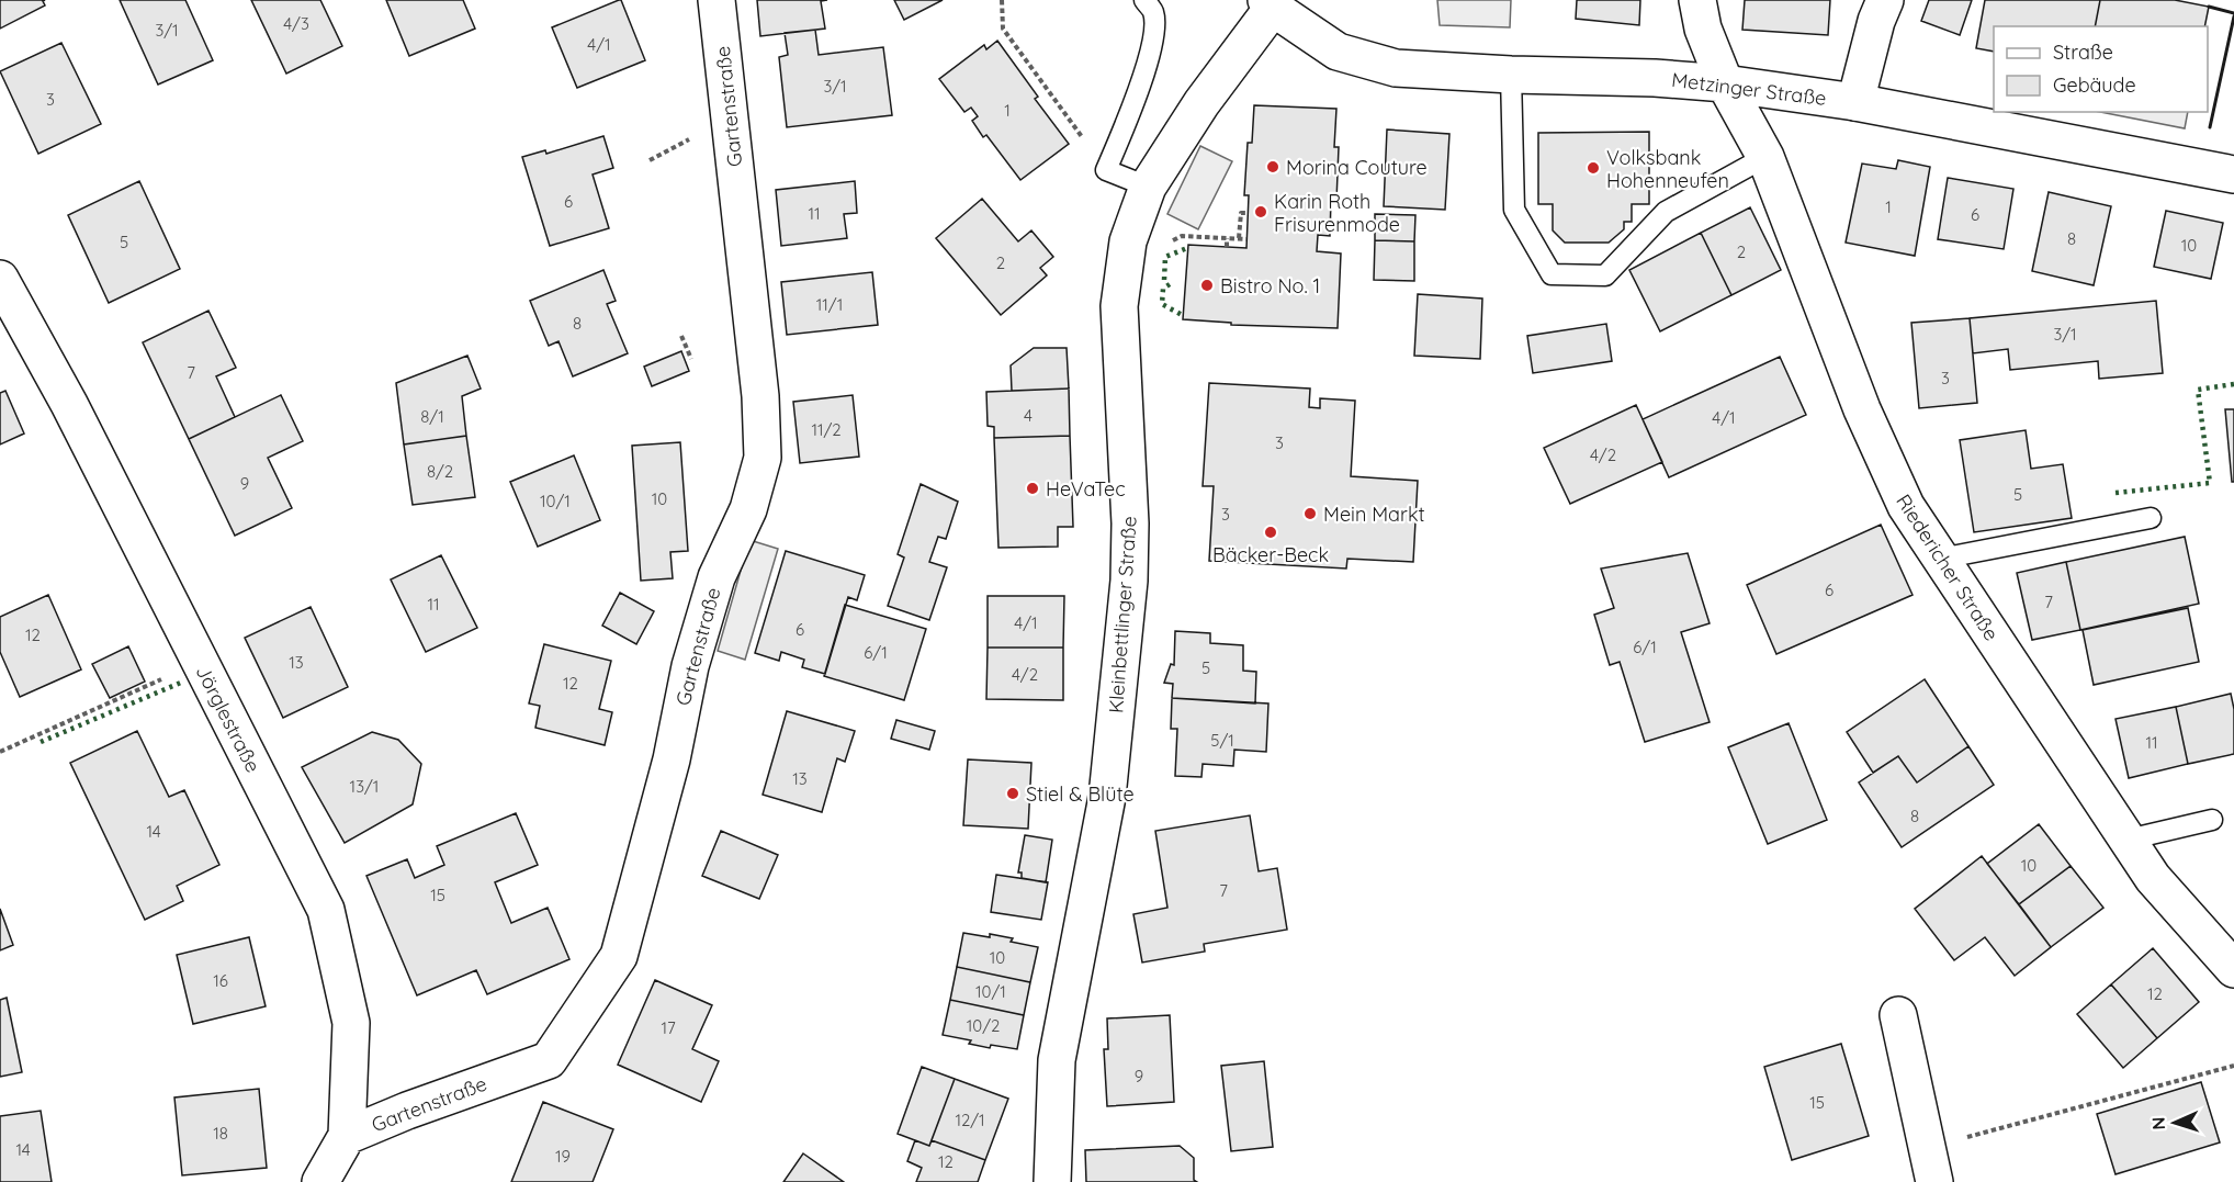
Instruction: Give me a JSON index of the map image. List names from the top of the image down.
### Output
{
  "streets": {
    "street": [
      "Metzinger Straße",
      "Gartenstraße",
      "Riedericher Straße",
      "Kleinbettlinger Straße",
      "Jörglestraße"
    ]
  },
  "crossings": [
    ["Metzinger Straße", "Riedericher Straße"],
    ["Metzinger Straße", "Kleinbettlinger Straße"],
    ["Gartenstraße", "Jörglestraße"]
  ],
  "places": [
    "Morina Couture",
    "Volksbank Hohenneufen",
    "Karin Roth Frisurenmode",
    "Bistro No. 1",
    "HeVaTec",
    "Mein Markt",
    "Bäcker-Beck",
    "Stiel & Blüte"
  ],
  "house_numbers": [
    "4/3",
    "3/1",
    "4/1",
    "3/1",
    "3",
    "1",
    "6",
    "1",
    "11",
    "6",
    "8",
    "5",
    "10",
    "2",
    "2",
    "11/1",
    "8",
    "3/1",
    "7",
    "3",
    "4",
    "8/1",
    "4/1",
    "11/2",
    "3",
    "4/2",
    "8/2",
    "9",
    "5",
    "10",
    "10/1",
    "3",
    "6",
    "7",
    "11",
    "4/1",
    "6",
    "12",
    "6/1",
    "6/1",
    "13",
    "5",
    "4/2",
    "12",
    "5/1",
    "11",
    "13",
    "13/1",
    "8",
    "14",
    "10",
    "7",
    "15",
    "10",
    "16",
    "10/1",
    "12",
    "10/2",
    "17",
    "9",
    "15",
    "12/1",
    "18",
    "14",
    "19",
    "12"
  ],
  "legend": ["Straße", "Gebäude"],
  "north": "left"
}
